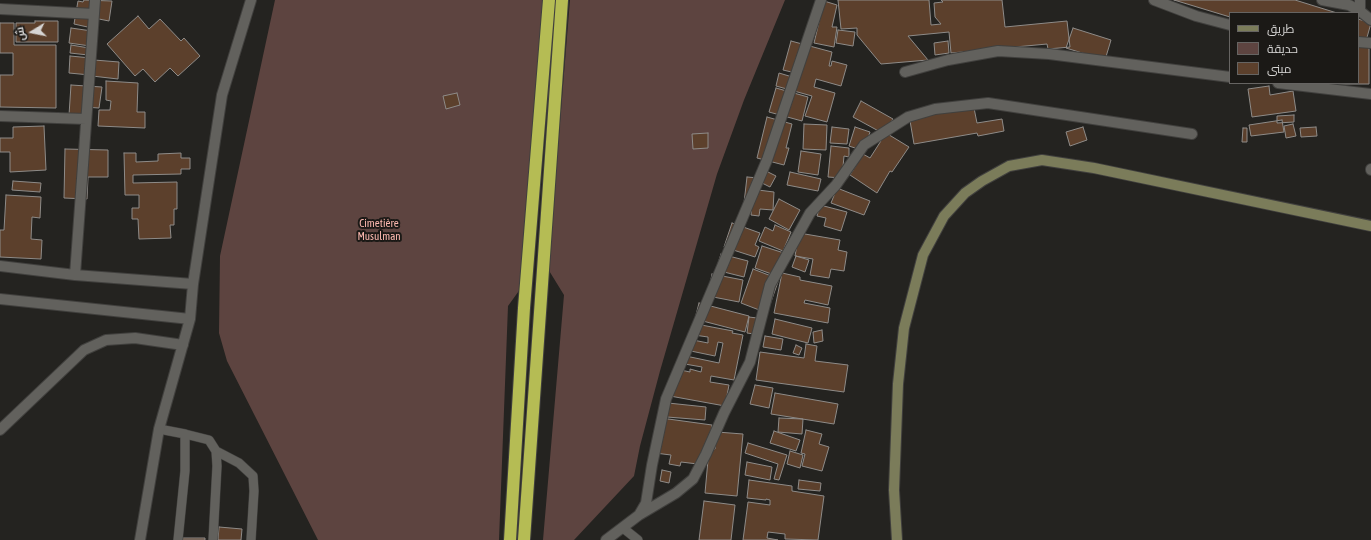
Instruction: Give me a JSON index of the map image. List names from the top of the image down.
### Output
{
  "parks": ["Cimetière Musulman"],
  "legend": ["طريق", "حديقة", "مبنى"],
  "north": "left"
}
